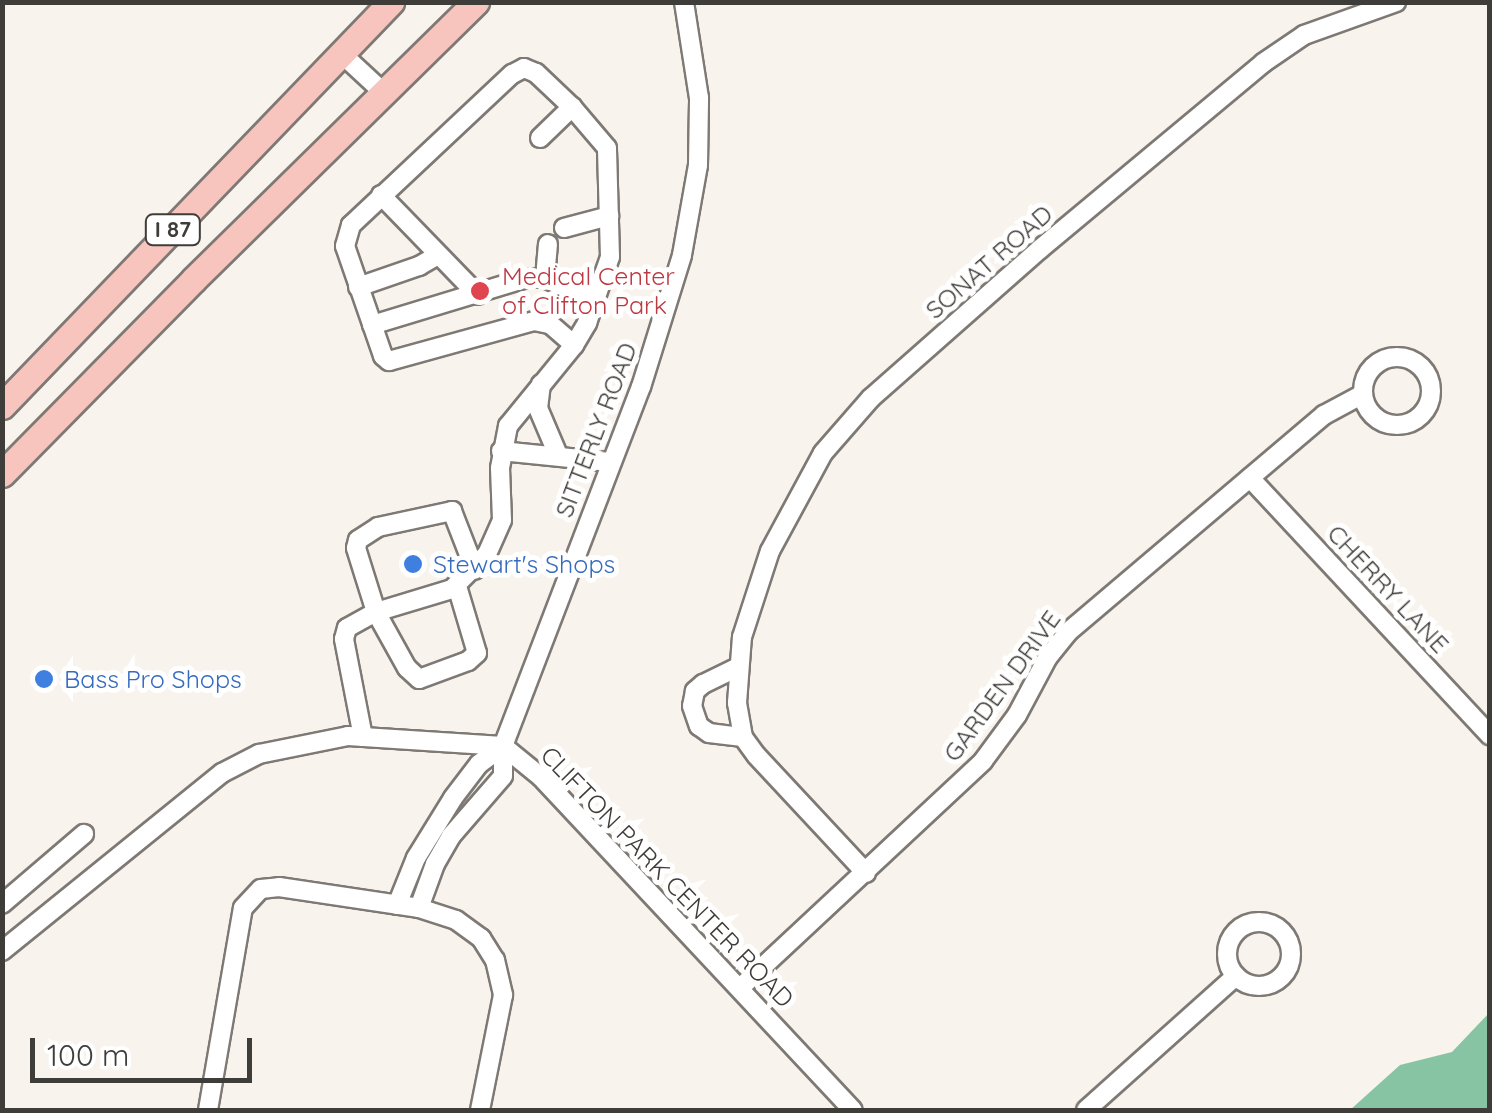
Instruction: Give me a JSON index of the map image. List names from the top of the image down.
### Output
{
  "streets": {
    "highway": ["I 87"],
    "street": [
      "SONAT ROAD",
      "SITTERLY ROAD",
      "CHERRY LANE",
      "GARDEN DRIVE",
      "CLIFTON PARK CENTER ROAD"
    ]
  },
  "crossings": [
    ["SITTERLY ROAD", "CLIFTON PARK CENTER ROAD"],
    ["CHERRY LANE", "GARDEN DRIVE"],
    ["GARDEN DRIVE", "CLIFTON PARK CENTER ROAD"]
  ],
  "places": ["Medical Center of Clifton Park", "Stewart's Shops", "Bass Pro Shops"],
  "scale_bar": "100 m"
}
